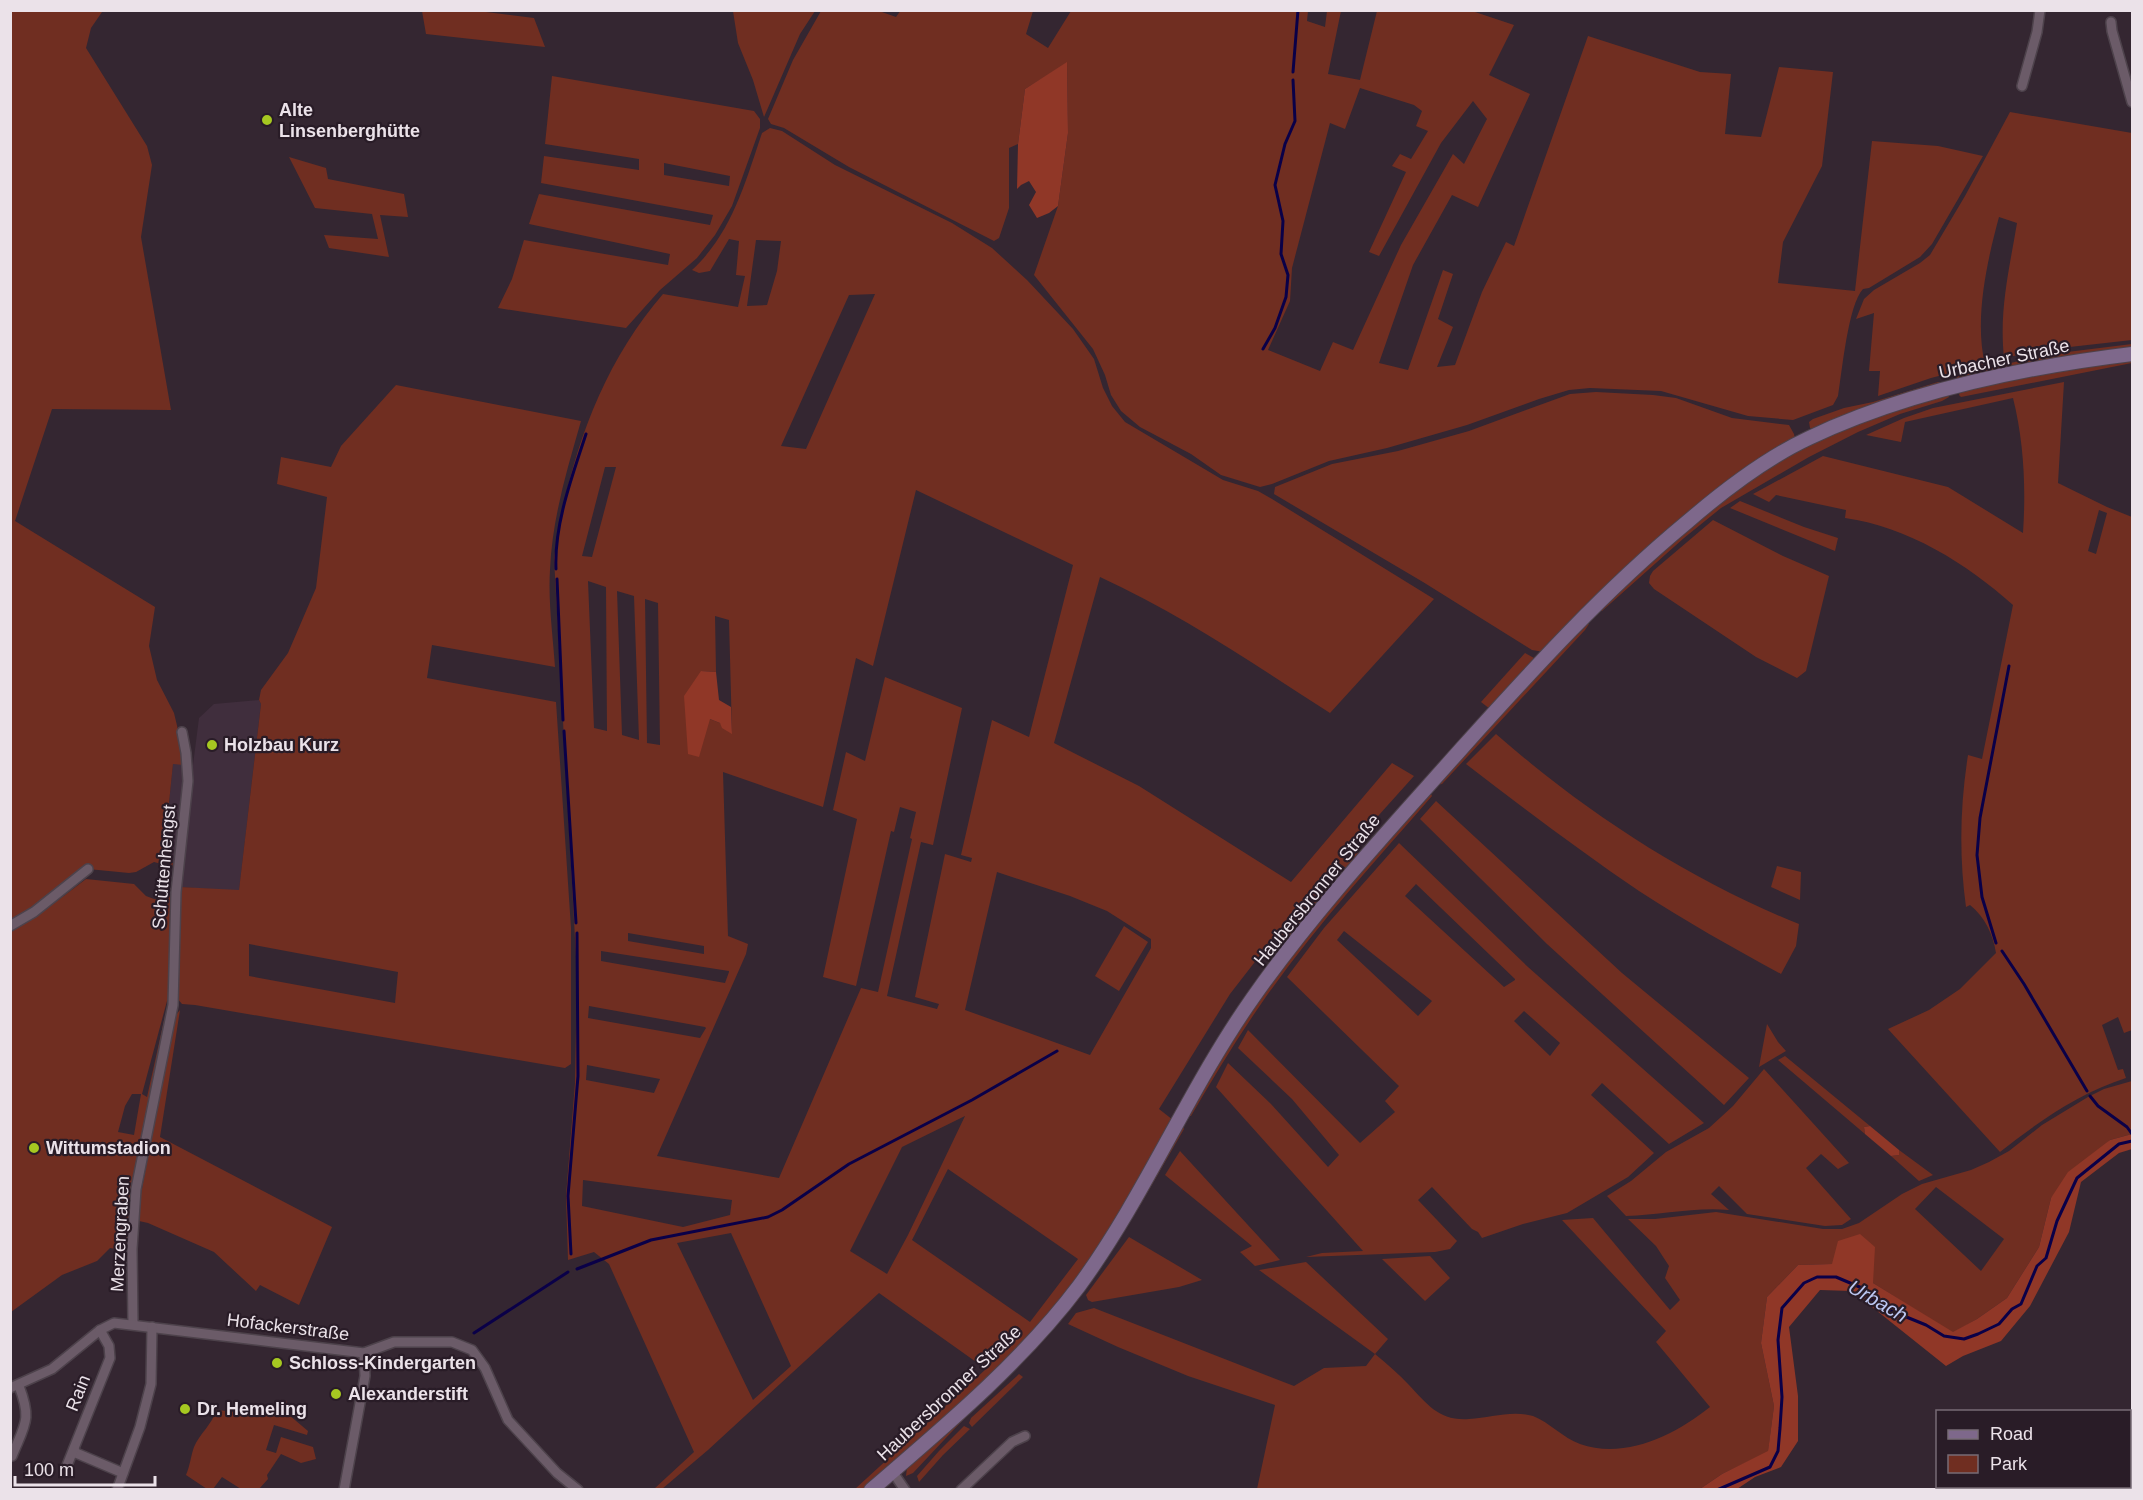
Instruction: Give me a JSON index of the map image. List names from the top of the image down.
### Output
{
  "streets": {
    "street": [
      "Urbacher Straße",
      "Schüttenhengst",
      "Haubersbronner Straße",
      "Merzengraben",
      "Hofackerstraße",
      "Rain"
    ]
  },
  "crossings": [
    ["Urbacher Straße", "Haubersbronner Straße"],
    ["Schüttenhengst", "Merzengraben"],
    ["Merzengraben", "Hofackerstraße"],
    ["Hofackerstraße", "Rain"]
  ],
  "water": ["Urbach"],
  "places": [
    "Alte Linsenberghütte",
    "Holzbau Kurz",
    "Wittumstadion",
    "Schloss-Kindergarten",
    "Alexanderstift",
    "Dr. Hemeling"
  ],
  "legend": ["Road", "Park"],
  "scale_bar": "100 m"
}
